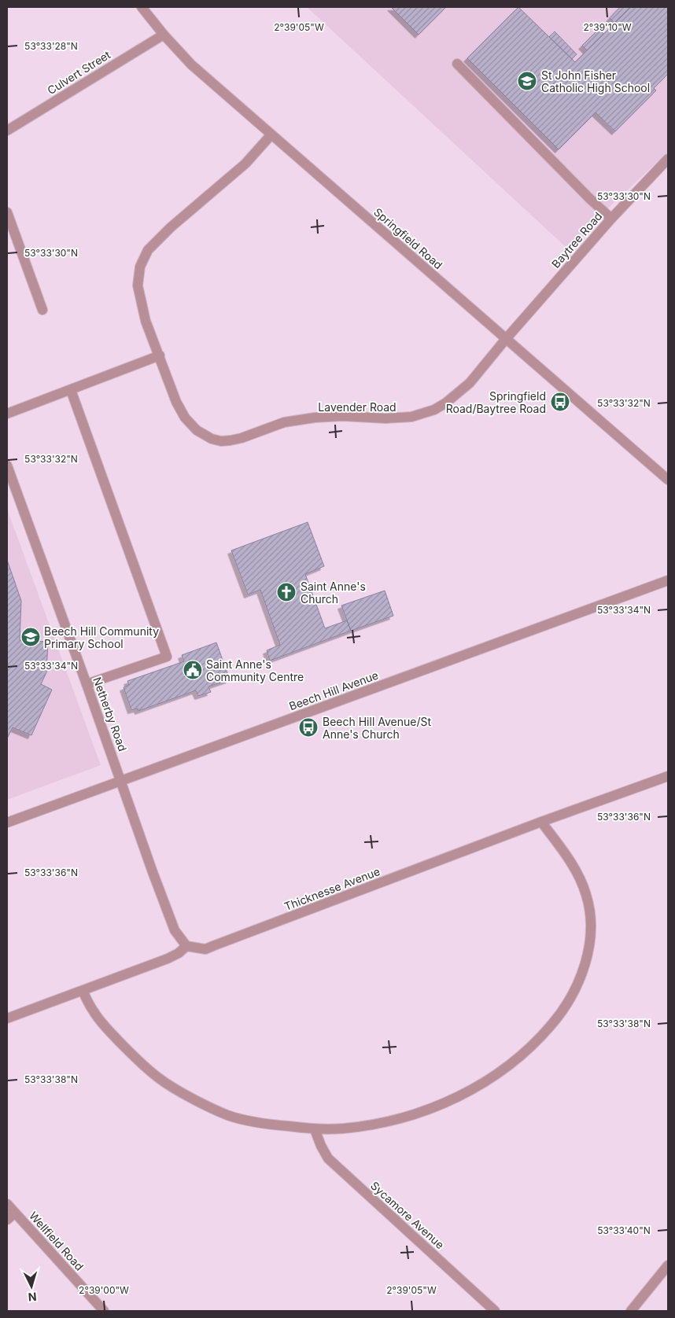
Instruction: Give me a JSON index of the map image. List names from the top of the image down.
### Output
{
  "streets": {
    "street": [
      "Culvert Street",
      "Springfield Road",
      "Baytree Road",
      "Lavender Road",
      "Beech Hill Avenue",
      "Netherby Road",
      "Thicknesse Avenue",
      "Sycamore Avenue",
      "Wellfield Road"
    ]
  },
  "crossings": [
    ["Culvert Street", "Springfield Road"],
    ["Springfield Road", "Baytree Road"],
    ["Springfield Road", "Lavender Road"],
    ["Baytree Road", "Lavender Road"],
    ["Beech Hill Avenue", "Netherby Road"],
    ["Netherby Road", "Thicknesse Avenue"]
  ],
  "places": {
    "school or university": ["St John Fisher Catholic High School", "Beech Hill Community Primary School"],
    "bus stop": ["Springfield Road/Baytree Road", "Beech Hill Avenue/St Anne's Church"],
    "church": ["Saint Anne's Church"],
    "public building": ["Saint Anne's Community Centre"]
  },
  "north": "bottom",
  "coordinates": [
    "2°39'05\"W",
    "2°39'10\"W",
    "53°33'28\"N",
    "53°33'30\"N",
    "53°33'32\"N",
    "53°33'34\"N",
    "53°33'36\"N",
    "53°33'38\"N",
    "53°33'40\"N",
    "2°39'00\"W"
  ]
}
